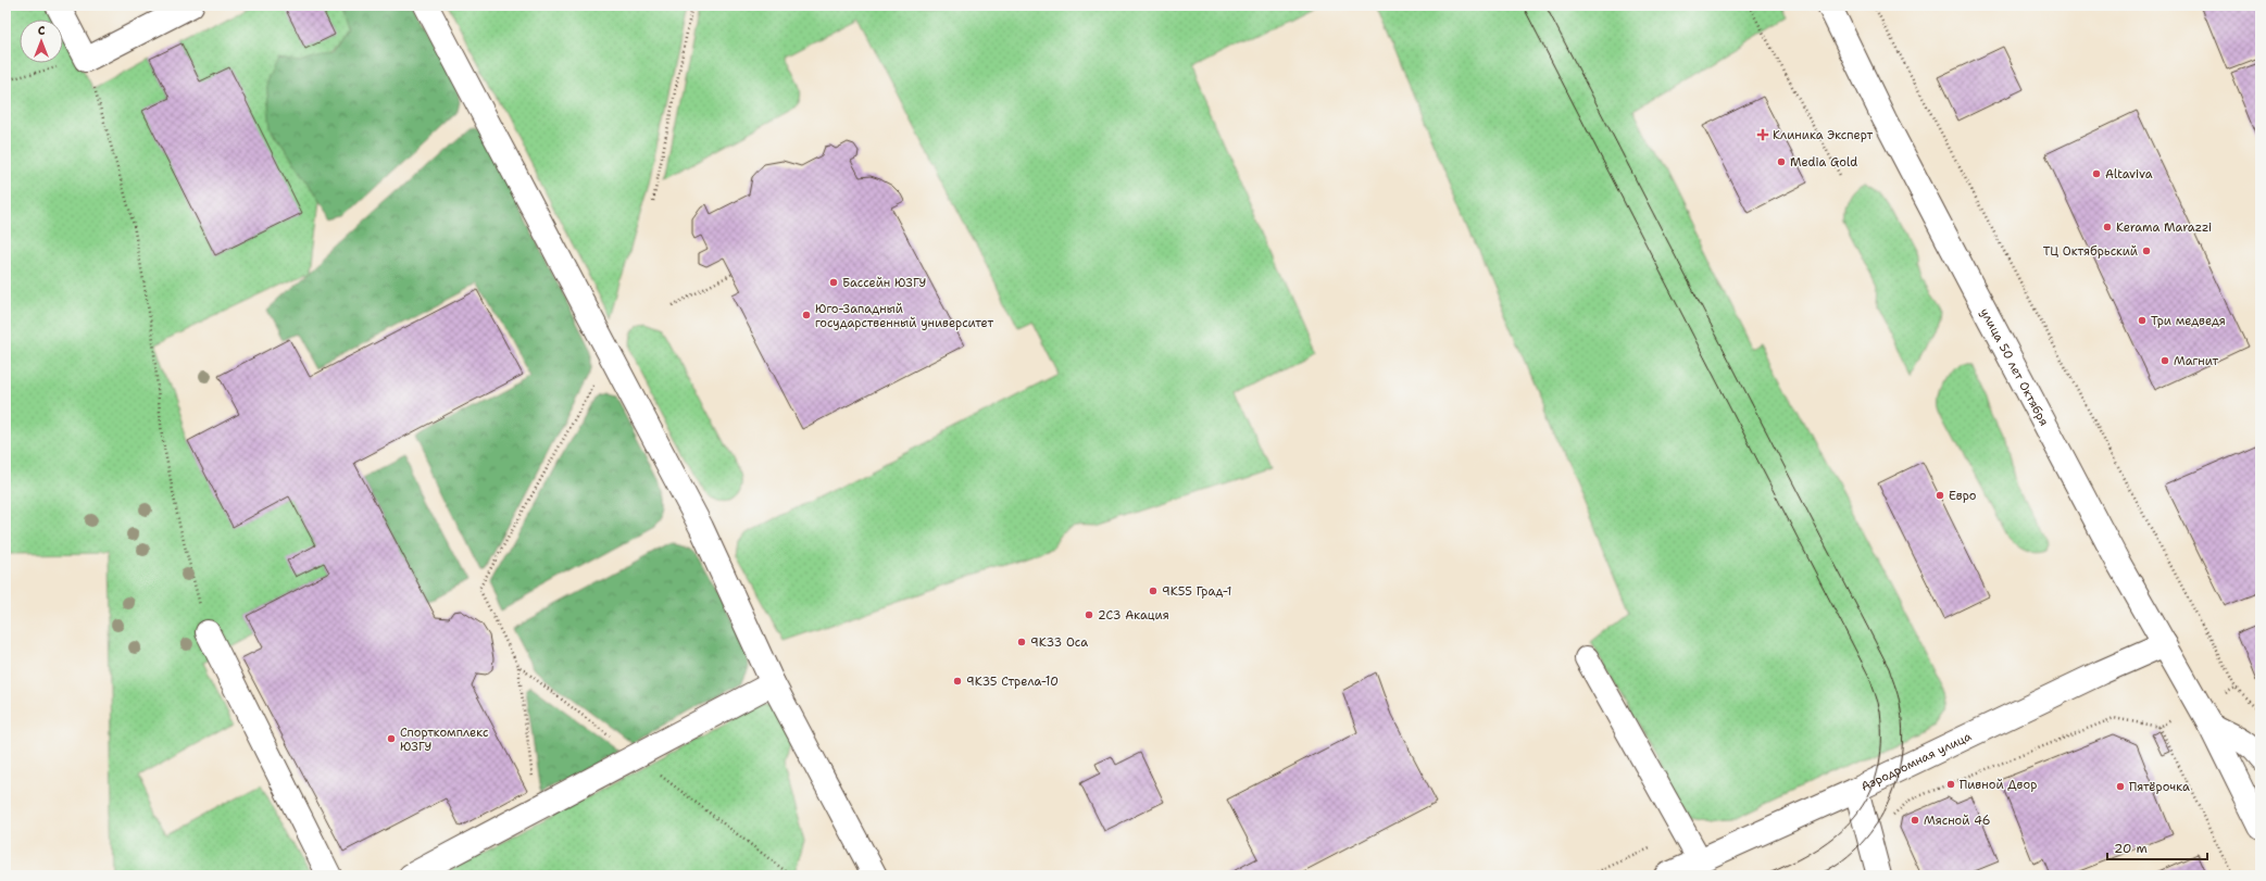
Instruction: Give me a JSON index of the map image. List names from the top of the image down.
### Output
{
  "streets": {
    "main road": ["улица 50 лет Октября", "Аэродромная улица"]
  },
  "crossings": [
    ["улица 50 лет Октября", "Аэродромная улица"]
  ],
  "places": {
    "health": ["Клиника Эксперт"],
    "other": [
      "Media Gold",
      "Altaviva",
      "Kerama Marazzi",
      "ТЦ Октябрьский",
      "Бассейн ЮЗГУ",
      "Юго-Западный государственный университет",
      "Три медведя",
      "Магнит",
      "Евро",
      "9К55 Град-1",
      "2С3 Акация",
      "9К33 Оса",
      "9К35 Стрела-10",
      "Спорткомплекс ЮЗГУ",
      "Пивной Двор",
      "Пятёрочка",
      "Мясной 46"
    ]
  },
  "scale_bar": "20 m",
  "north": "top"
}
